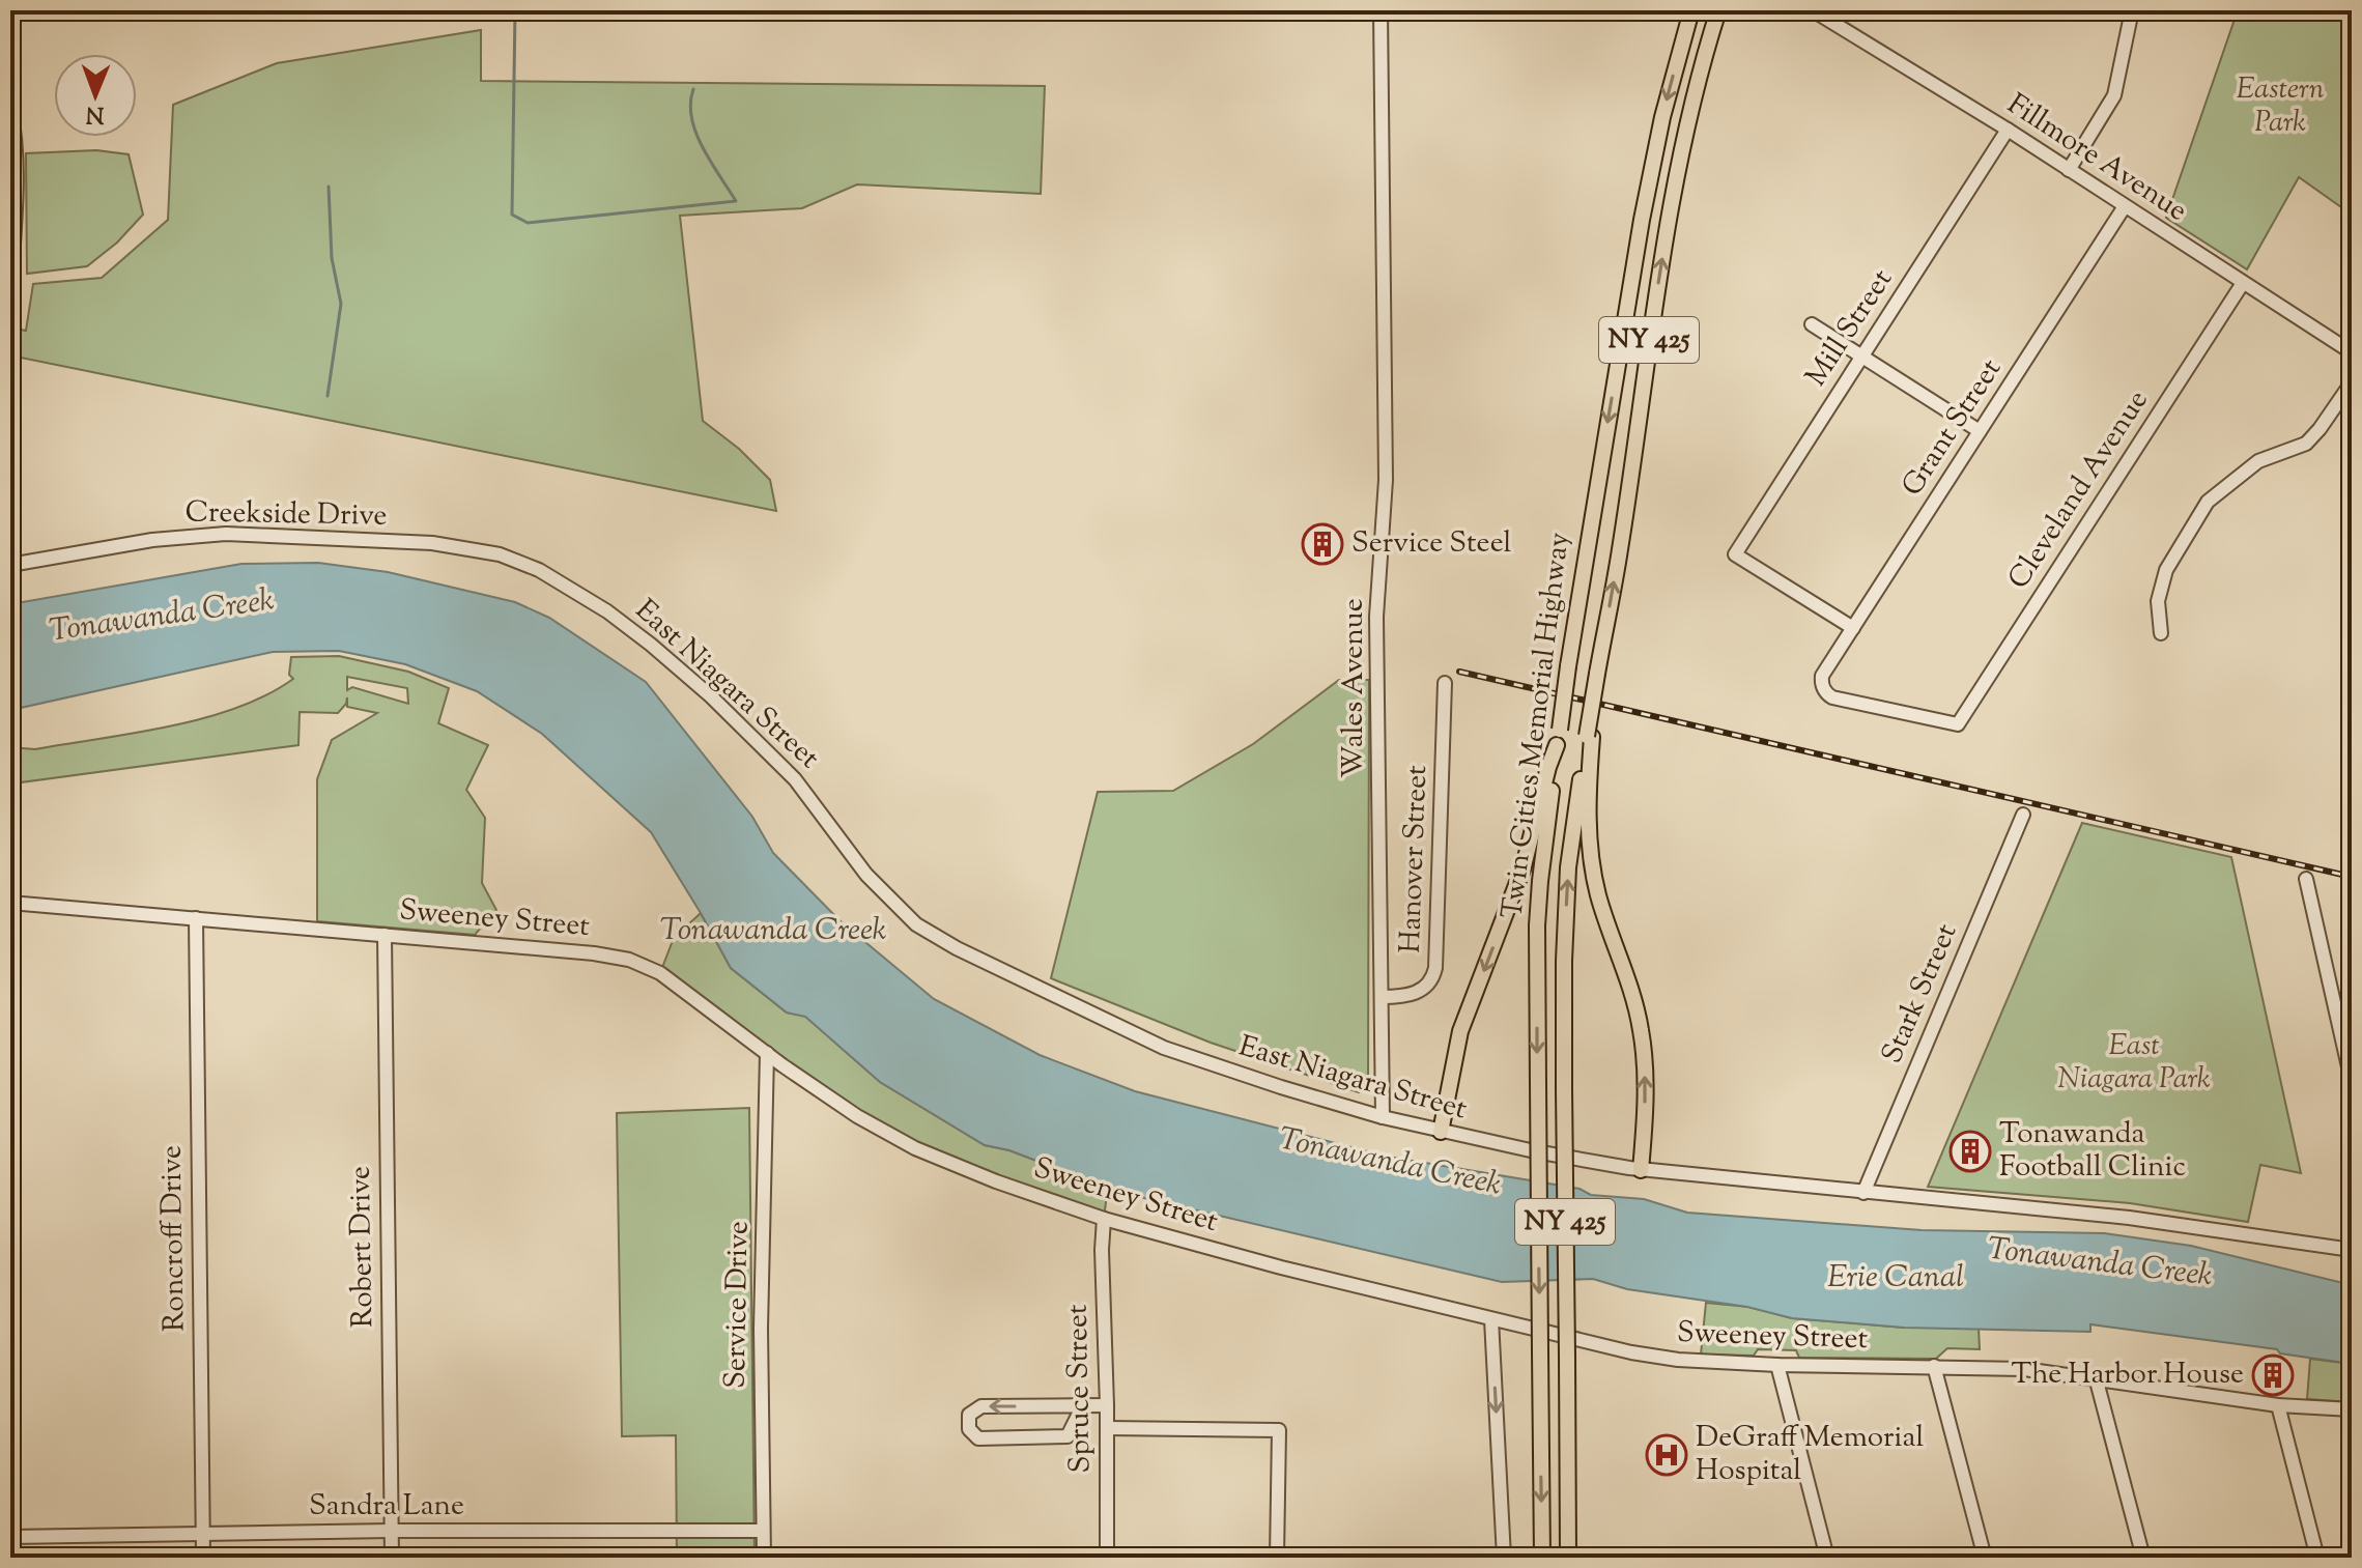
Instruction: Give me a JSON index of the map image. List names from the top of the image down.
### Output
{
  "streets": {
    "main road": ["NY 425", "Twin Cities Memorial Highway"],
    "street": [
      "Fillmore Avenue",
      "Mill Street",
      "Grant Street",
      "Cleveland Avenue",
      "Creekside Drive",
      "East Niagara Street",
      "Wales Avenue",
      "Hanover Street",
      "Sweeney Street",
      "Stark Street",
      "Roncroff Drive",
      "Robert Drive",
      "Service Drive",
      "Spruce Street",
      "Sandra Lane"
    ]
  },
  "crossings": [
    ["Fillmore Avenue", "Mill Street"],
    ["Fillmore Avenue", "Grant Street"],
    ["Fillmore Avenue", "Cleveland Avenue"],
    ["Mill Street", "Grant Street"],
    ["Grant Street", "Cleveland Avenue"],
    ["Creekside Drive", "East Niagara Street"],
    ["East Niagara Street", "Wales Avenue"],
    ["East Niagara Street", "Stark Street"],
    ["Wales Avenue", "Hanover Street"],
    ["Sweeney Street", "Roncroff Drive"],
    ["Sweeney Street", "Robert Drive"],
    ["Sweeney Street", "Service Drive"],
    ["Sweeney Street", "Spruce Street"],
    ["Roncroff Drive", "Sandra Lane"],
    ["Robert Drive", "Sandra Lane"],
    ["Service Drive", "Sandra Lane"]
  ],
  "water": ["Tonawanda Creek", "Erie Canal"],
  "parks": ["Eastern Park", "East Niagara Park"],
  "places": {
    "building": ["Service Steel", "Tonawanda Football Clinic", "The Harbor House"],
    "hospital": ["DeGraff Memorial Hospital"]
  },
  "north": "bottom"
}
